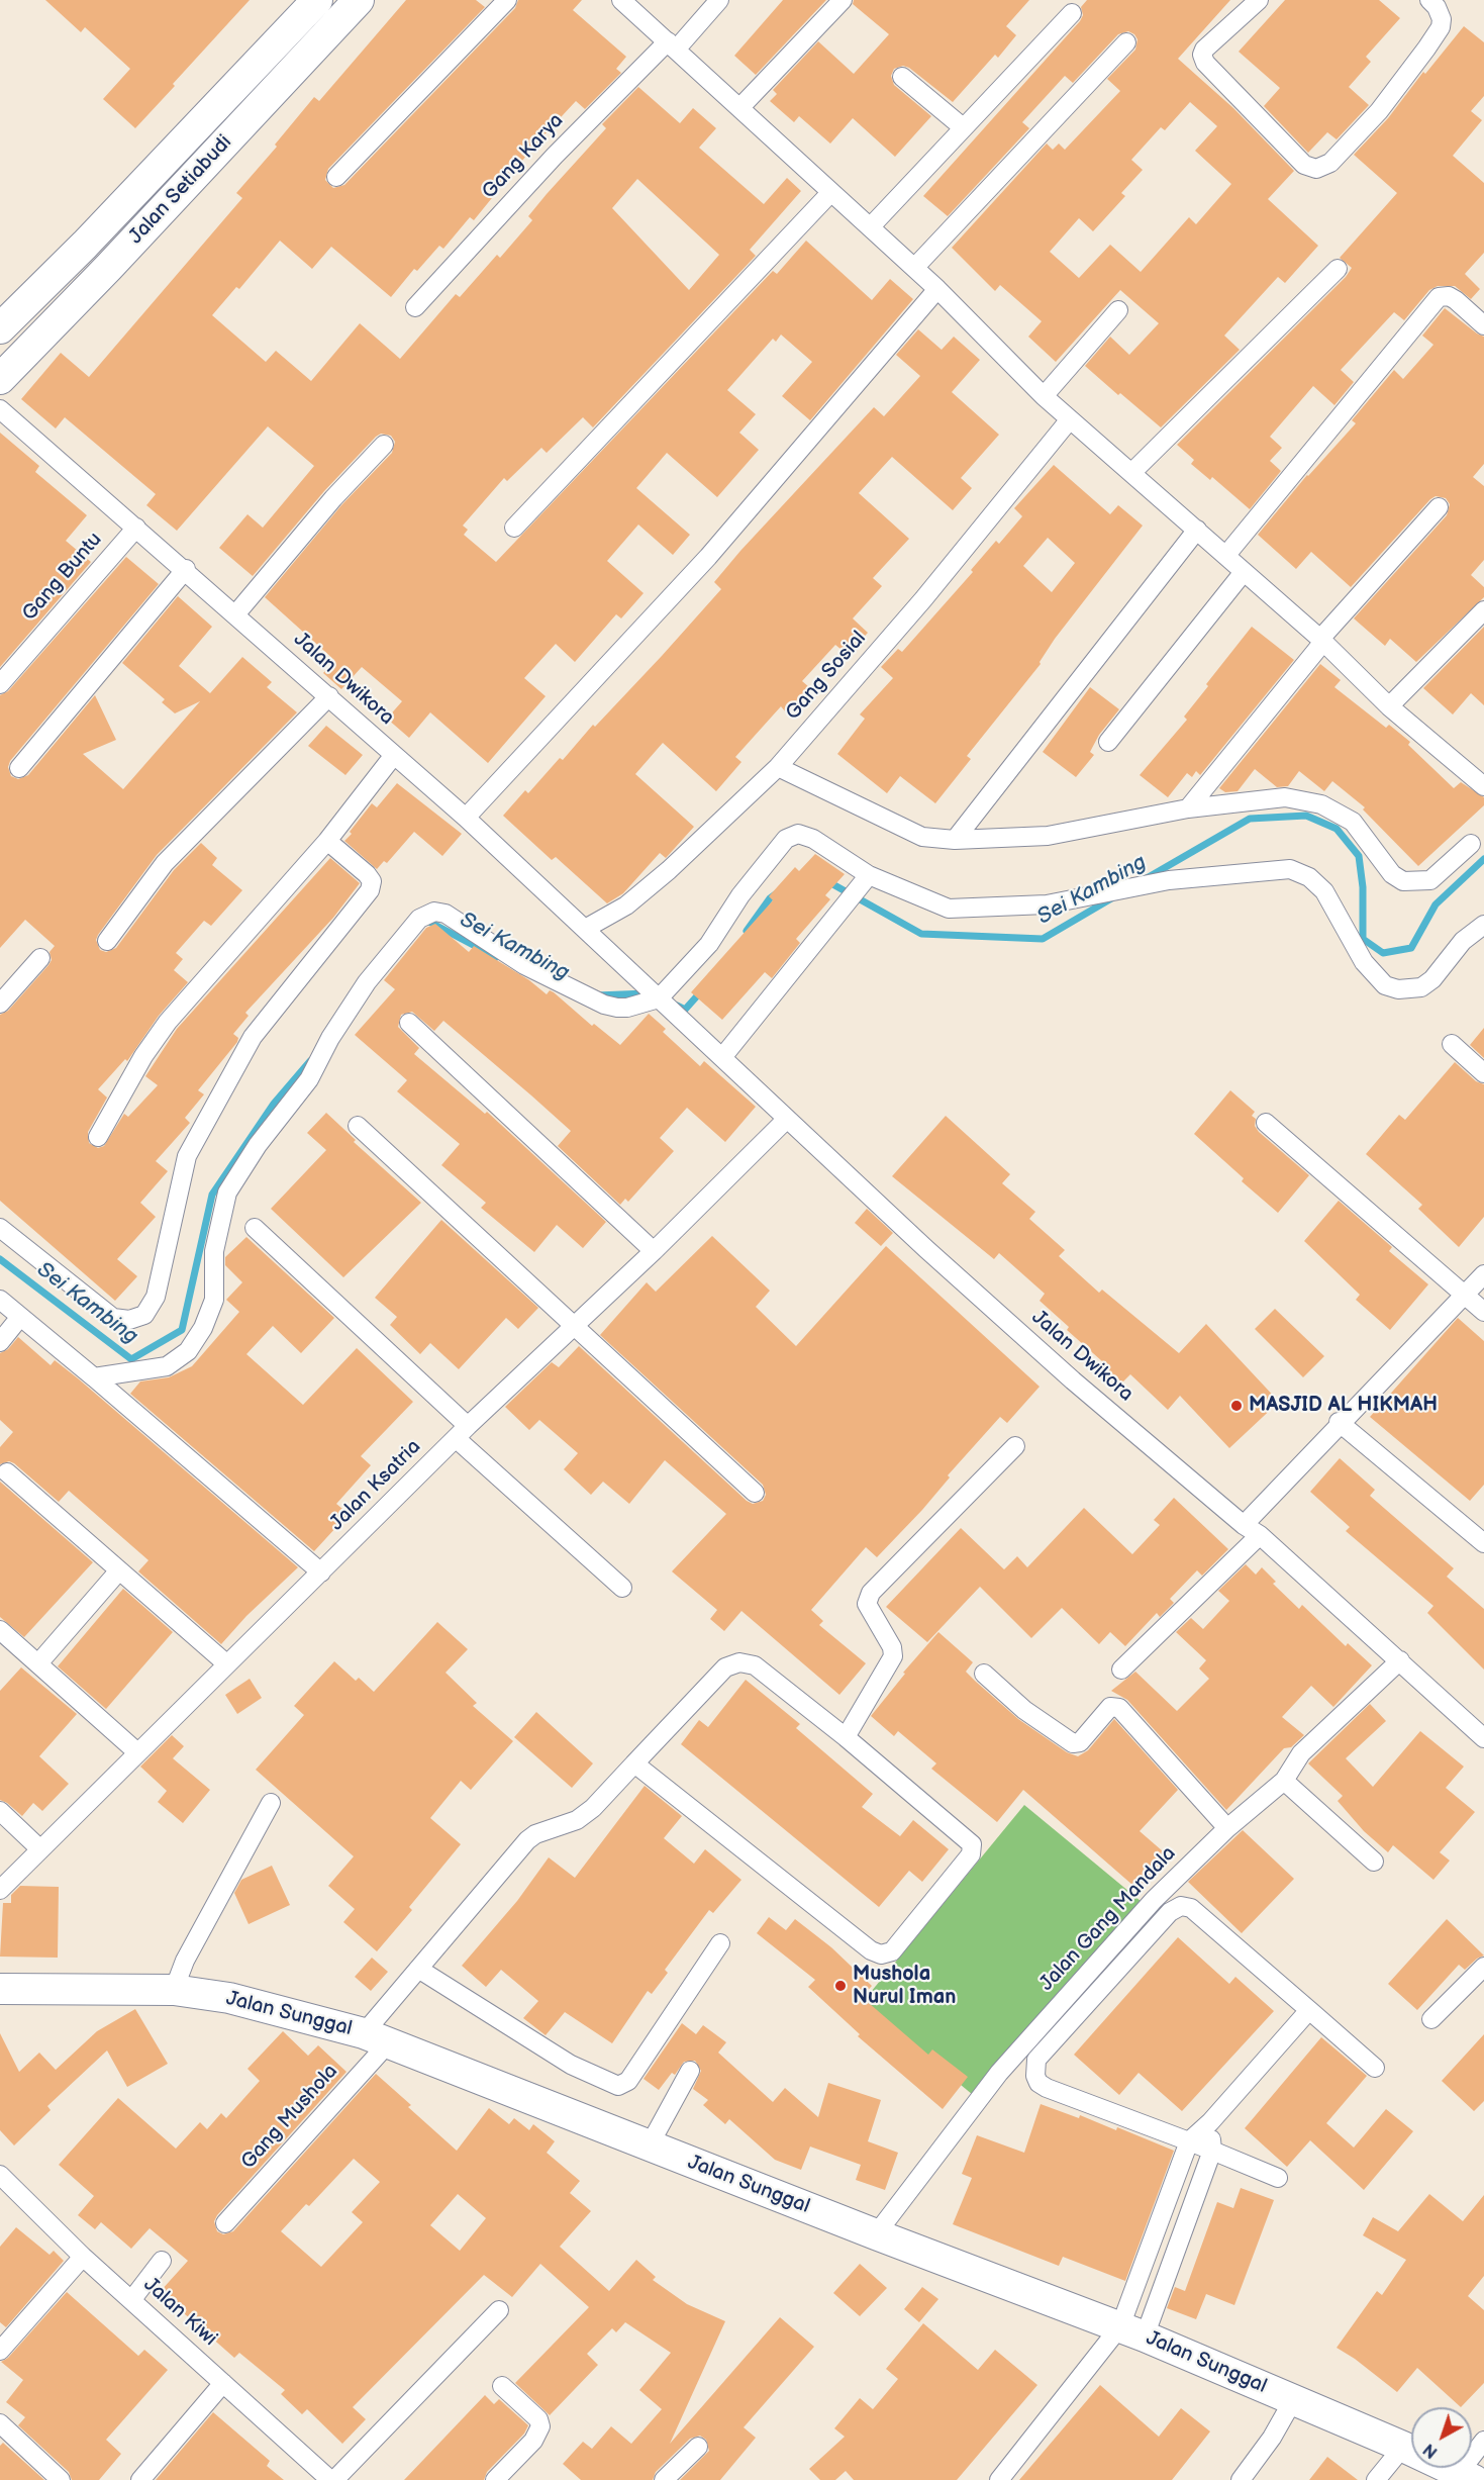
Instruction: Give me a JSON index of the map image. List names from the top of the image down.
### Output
{
  "streets": {
    "main road": ["Jalan Setiabudi", "Jalan Sunggal"],
    "street": [
      "Gang Karya",
      "Gang Buntu",
      "Gang Sosial",
      "Jalan Dwikora",
      "Jalan Ksatria",
      "Jalan Gang Mandala",
      "Gang Mushola",
      "Jalan Kiwi"
    ]
  },
  "crossings": [
    ["Gang Buntu", "Jalan Dwikora"],
    ["Gang Sosial", "Jalan Dwikora"],
    ["Jalan Dwikora", "Jalan Ksatria"],
    ["Jalan Dwikora", "Jalan Gang Mandala"],
    ["Jalan Gang Mandala", "Jalan Sunggal"],
    ["Jalan Sunggal", "Gang Mushola"]
  ],
  "water": ["Sei Kambing"],
  "places": ["MASJID AL HIKMAH", "Mushola Nurul Iman"],
  "north": "bottom left"
}
